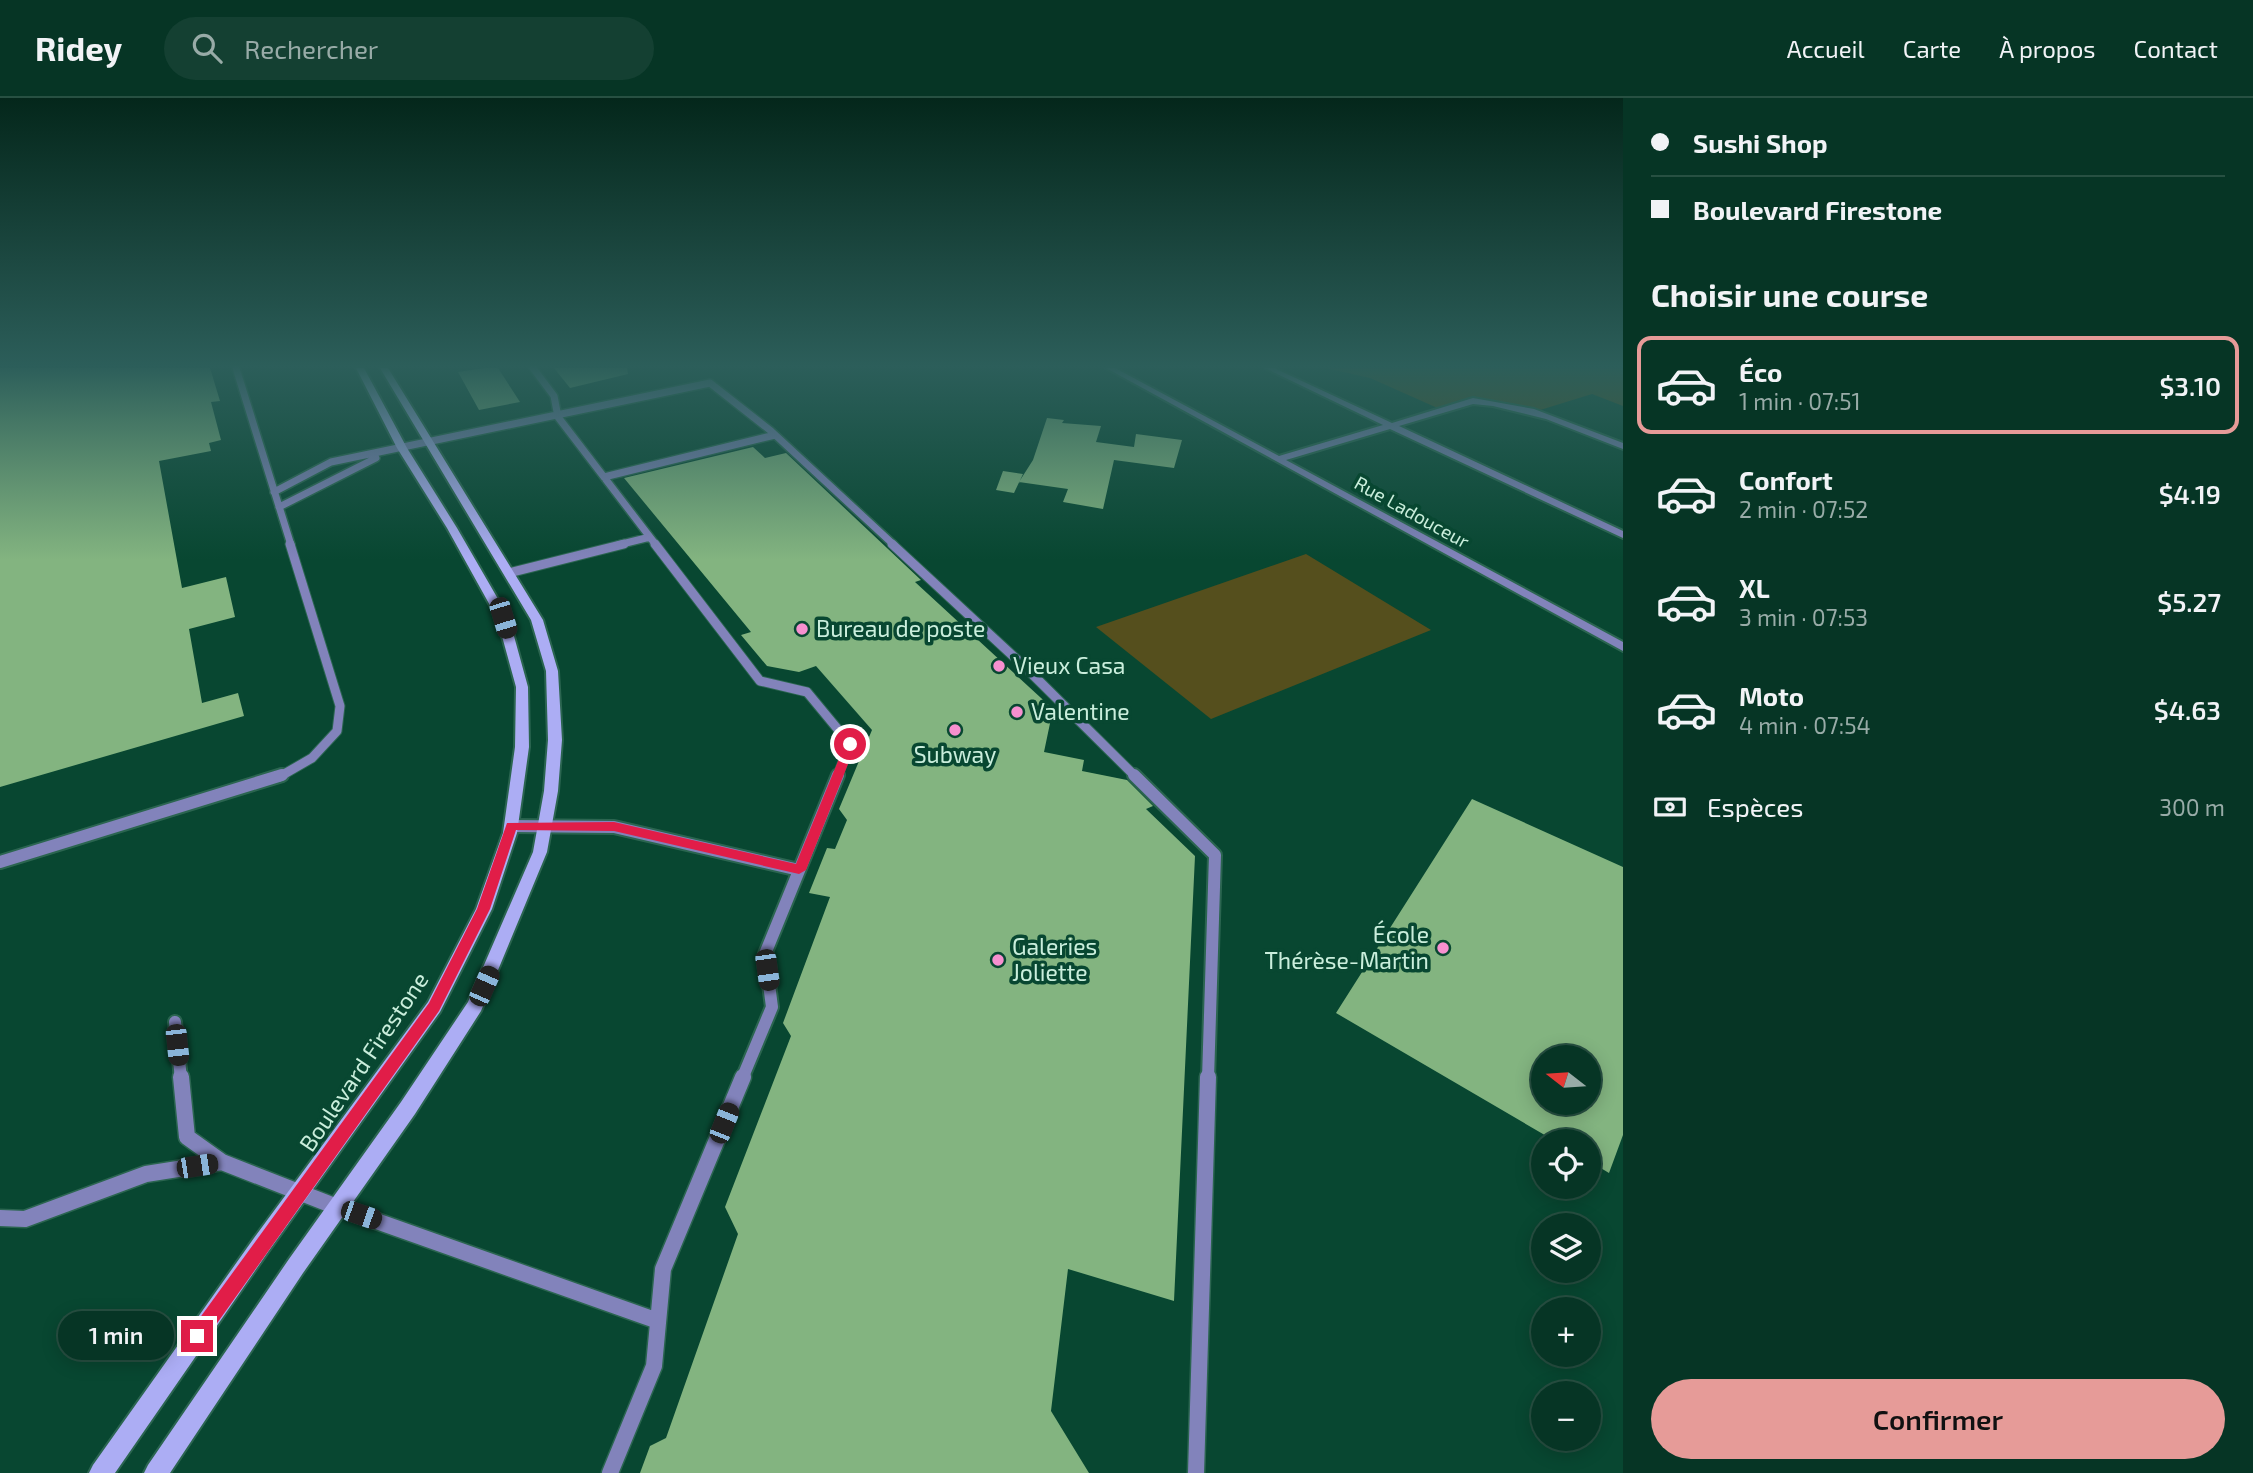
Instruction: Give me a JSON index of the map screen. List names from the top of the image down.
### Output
{
  "streets": {
    "main road": ["Boulevard Firestone"],
    "street": ["Rue Ladouceur"]
  },
  "places": [
    "Bureau de poste",
    "Vieux Casa",
    "Valentine",
    "Subway",
    "École Thérèse-Martin",
    "Galeries Joliette"
  ],
  "north": "left",
  "page": {
    "header": "Ridey",
    "search": "Rechercher",
    "nav": [
      "Accueil",
      "Carte",
      "À propos",
      "Contact"
    ],
    "banner": ["Sushi Shop", "Boulevard Firestone"],
    "heading": "Choisir une course",
    "list": [
      {
        "name": "Éco",
        "note": "1 min · 07:51",
        "value": "$3.10"
      },
      {
        "name": "Confort",
        "note": "2 min · 07:52",
        "value": "$4.19"
      },
      {
        "name": "XL",
        "note": "3 min · 07:53",
        "value": "$5.27"
      },
      {
        "name": "Moto",
        "note": "4 min · 07:54",
        "value": "$4.63"
      }
    ],
    "pay": ["Espèces", "300 m"],
    "map_buttons": ["+", "−"],
    "bubble": "1 min",
    "buttons": "Confirmer"
  }
}
